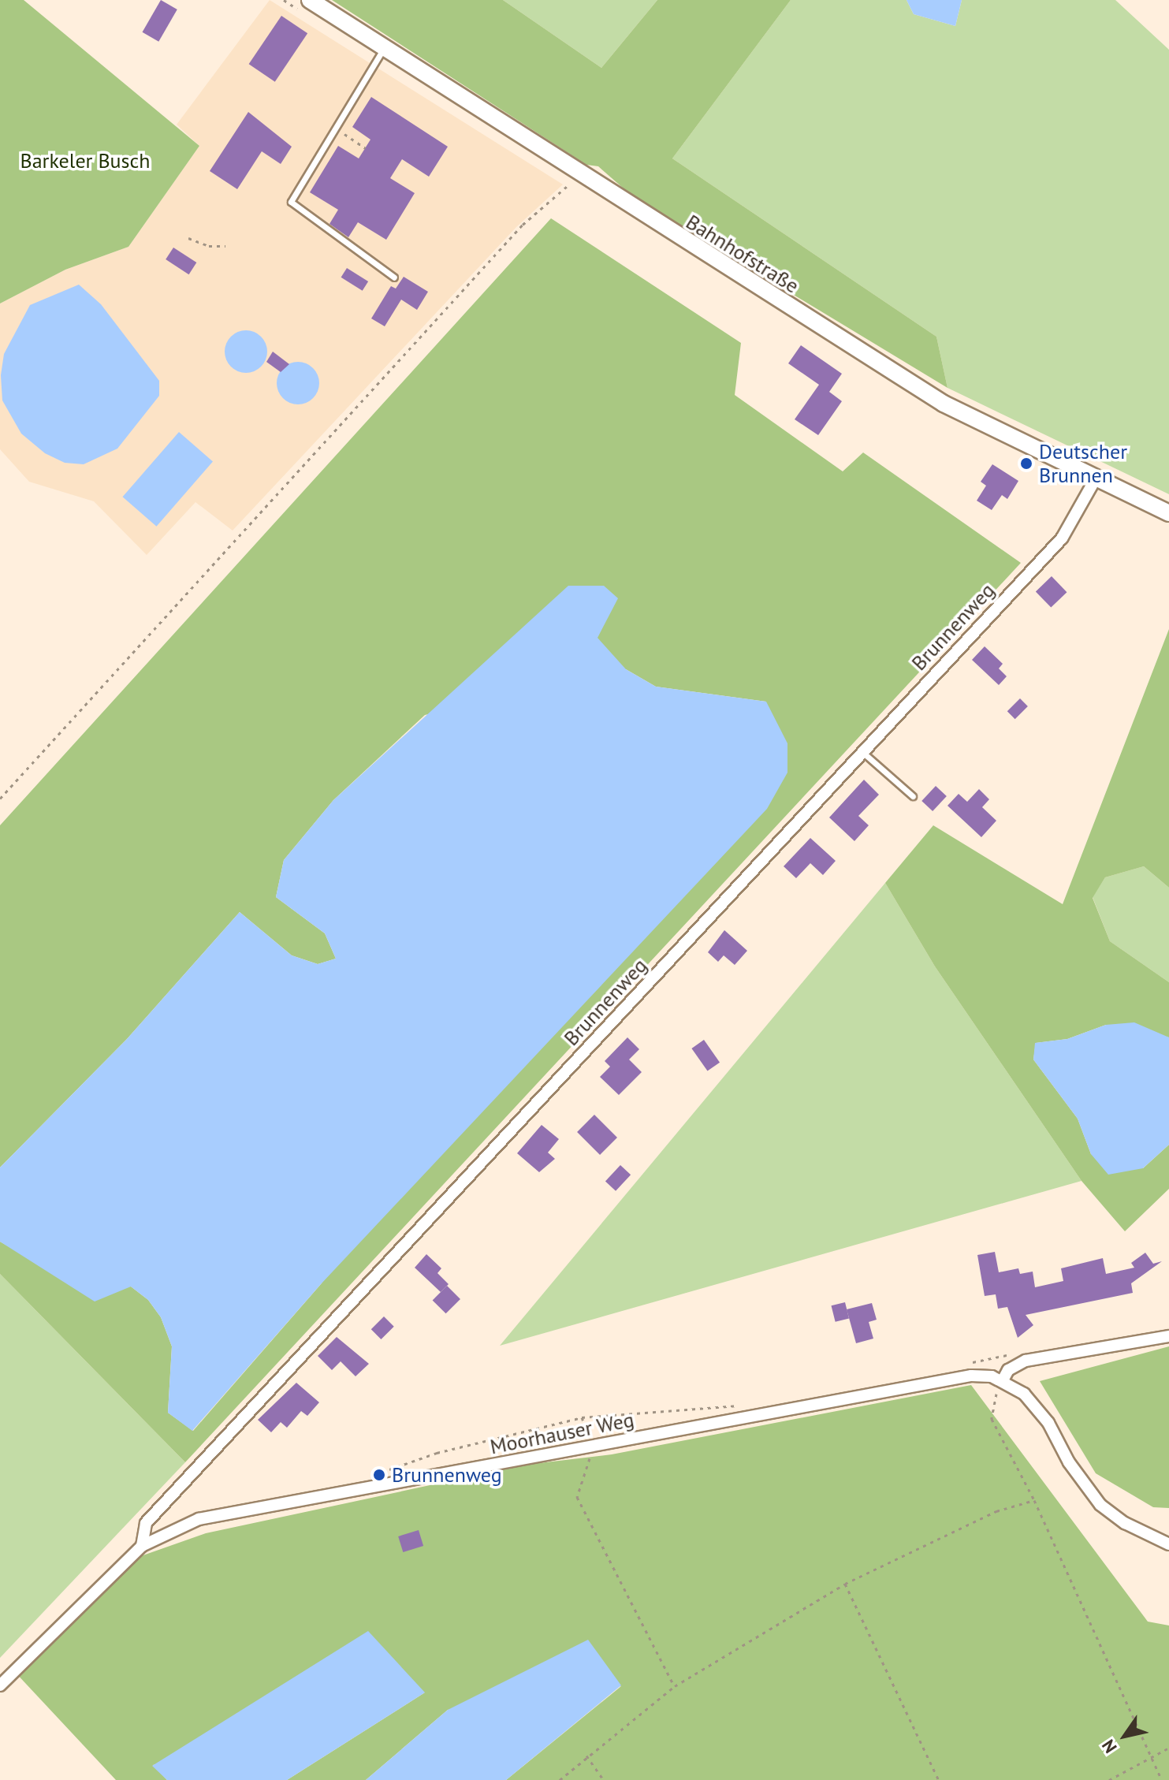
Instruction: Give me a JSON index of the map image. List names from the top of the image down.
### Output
{
  "streets": {
    "street": ["Bahnhofstraße", "Brunnenweg", "Moorhauser Weg"]
  },
  "crossings": [
    ["Bahnhofstraße", "Brunnenweg"],
    ["Brunnenweg", "Moorhauser Weg"]
  ],
  "parks": ["Barkeler Busch"],
  "places": ["Deutscher Brunnen", "Brunnenweg"],
  "north": "bottom left"
}
